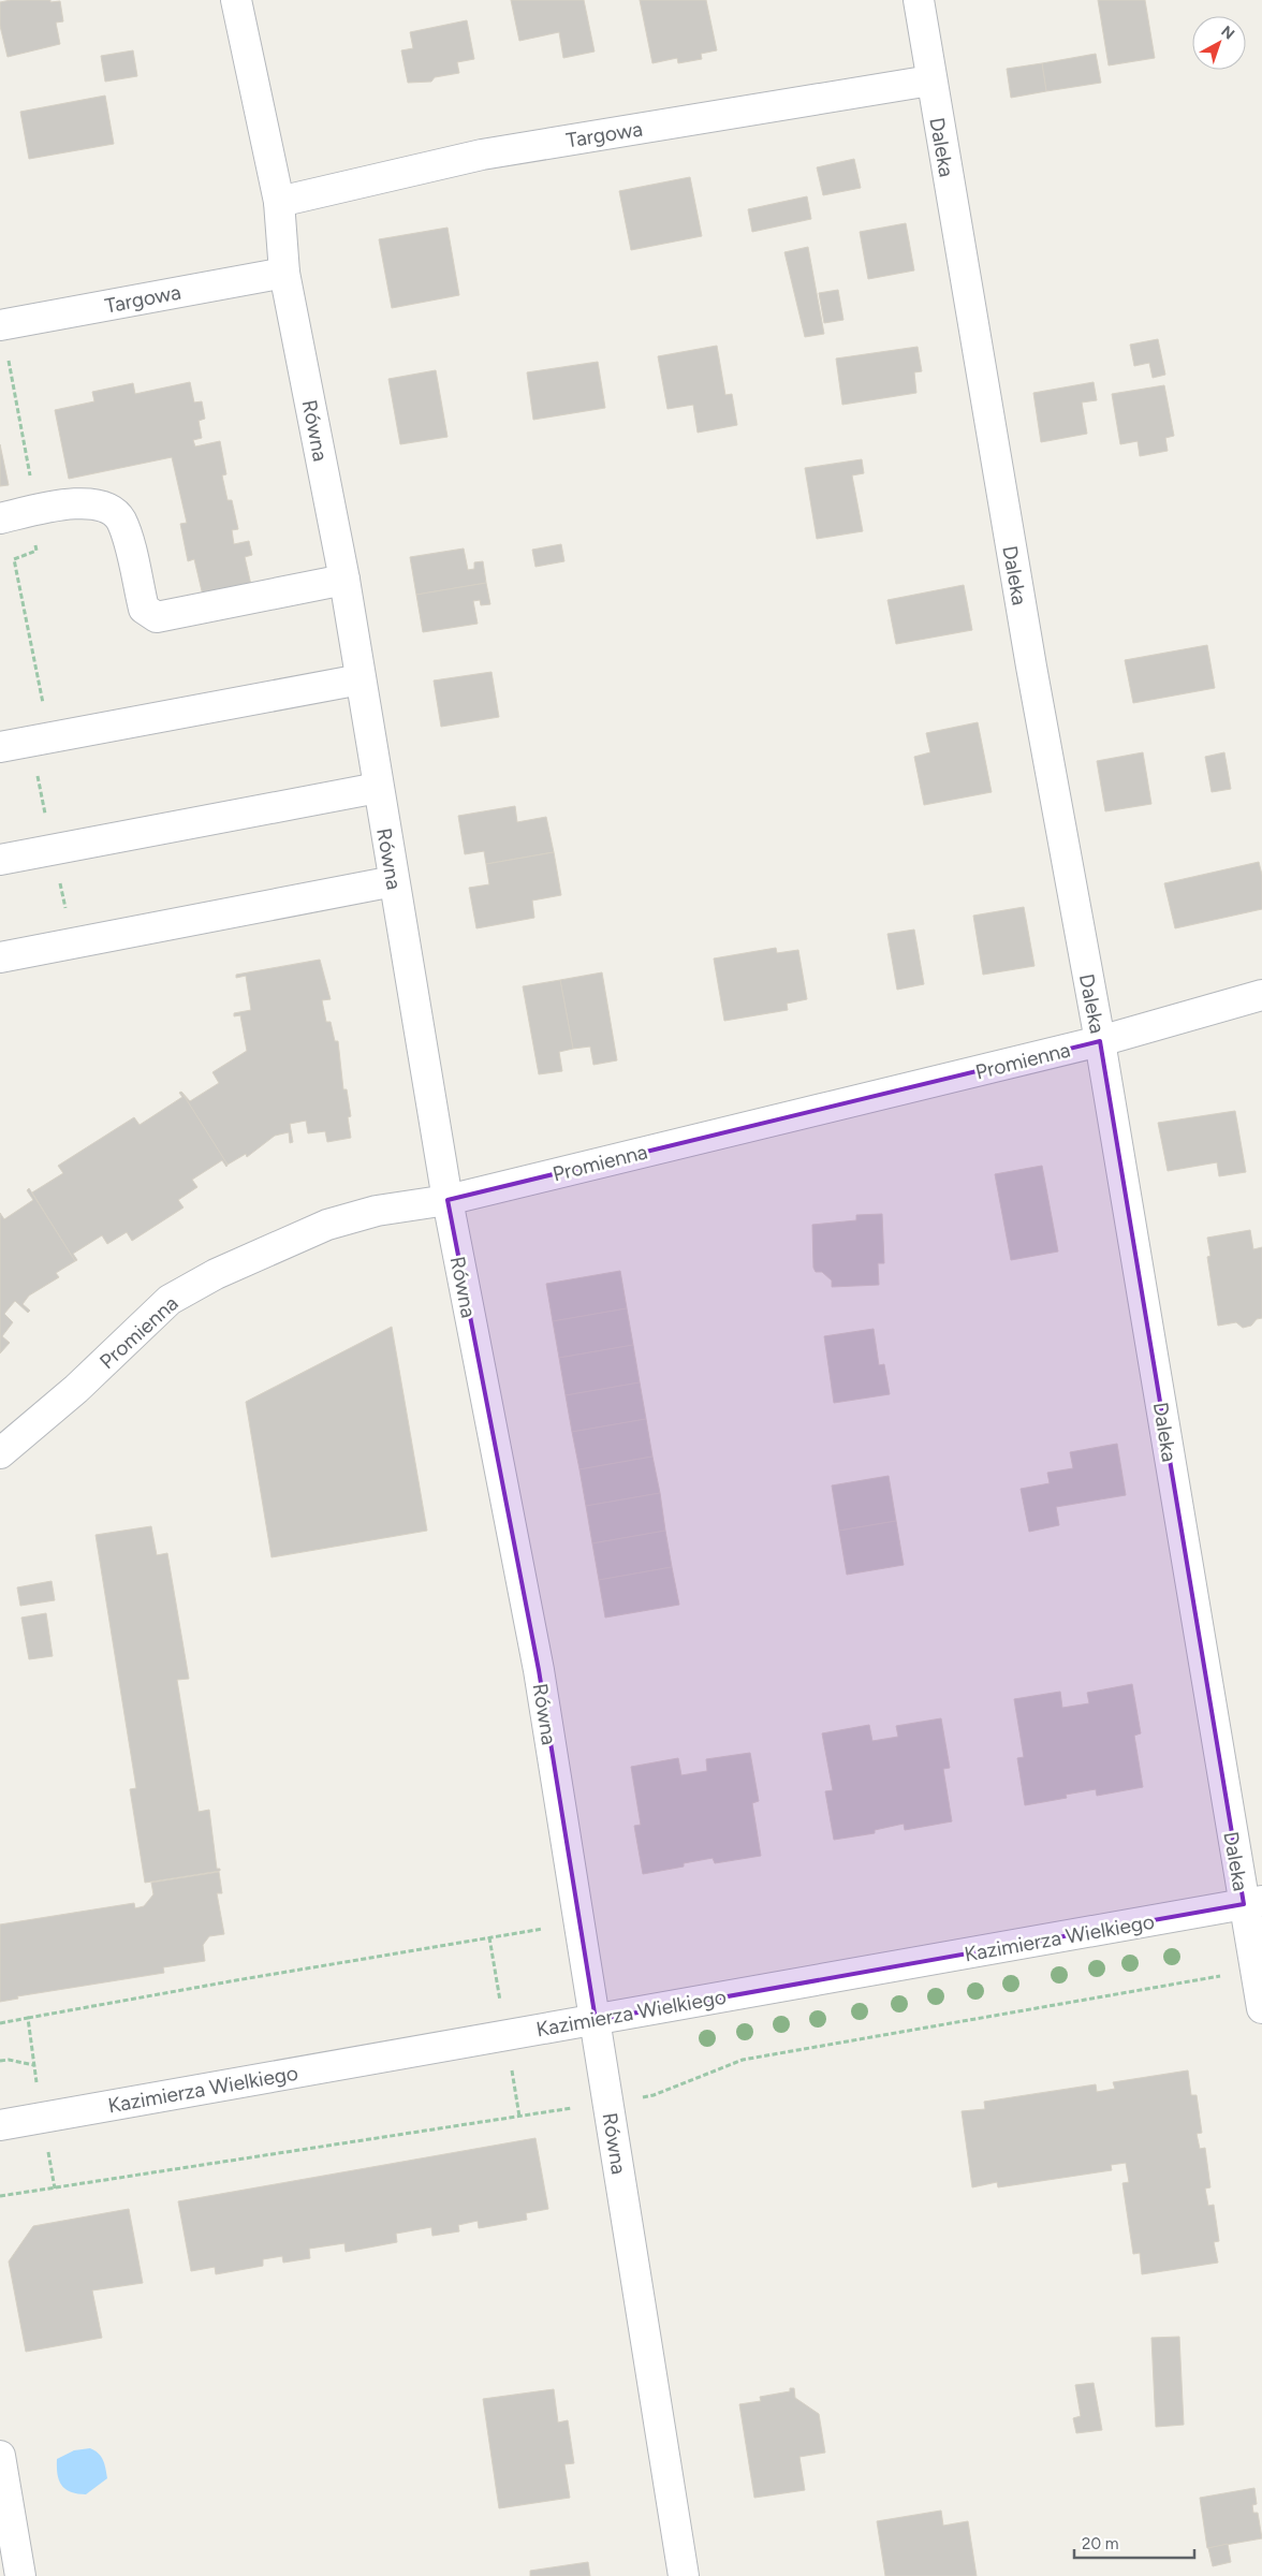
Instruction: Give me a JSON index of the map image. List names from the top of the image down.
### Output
{
  "streets": {
    "street": [
      "Targowa",
      "Daleka",
      "Równa",
      "Promienna",
      "Kazimierza Wielkiego"
    ]
  },
  "crossings": [
    ["Targowa", "Daleka"],
    ["Targowa", "Równa"],
    ["Daleka", "Promienna"],
    ["Daleka", "Kazimierza Wielkiego"],
    ["Równa", "Promienna"],
    ["Równa", "Kazimierza Wielkiego"]
  ],
  "scale_bar": "20 m",
  "north": "top right"
}
